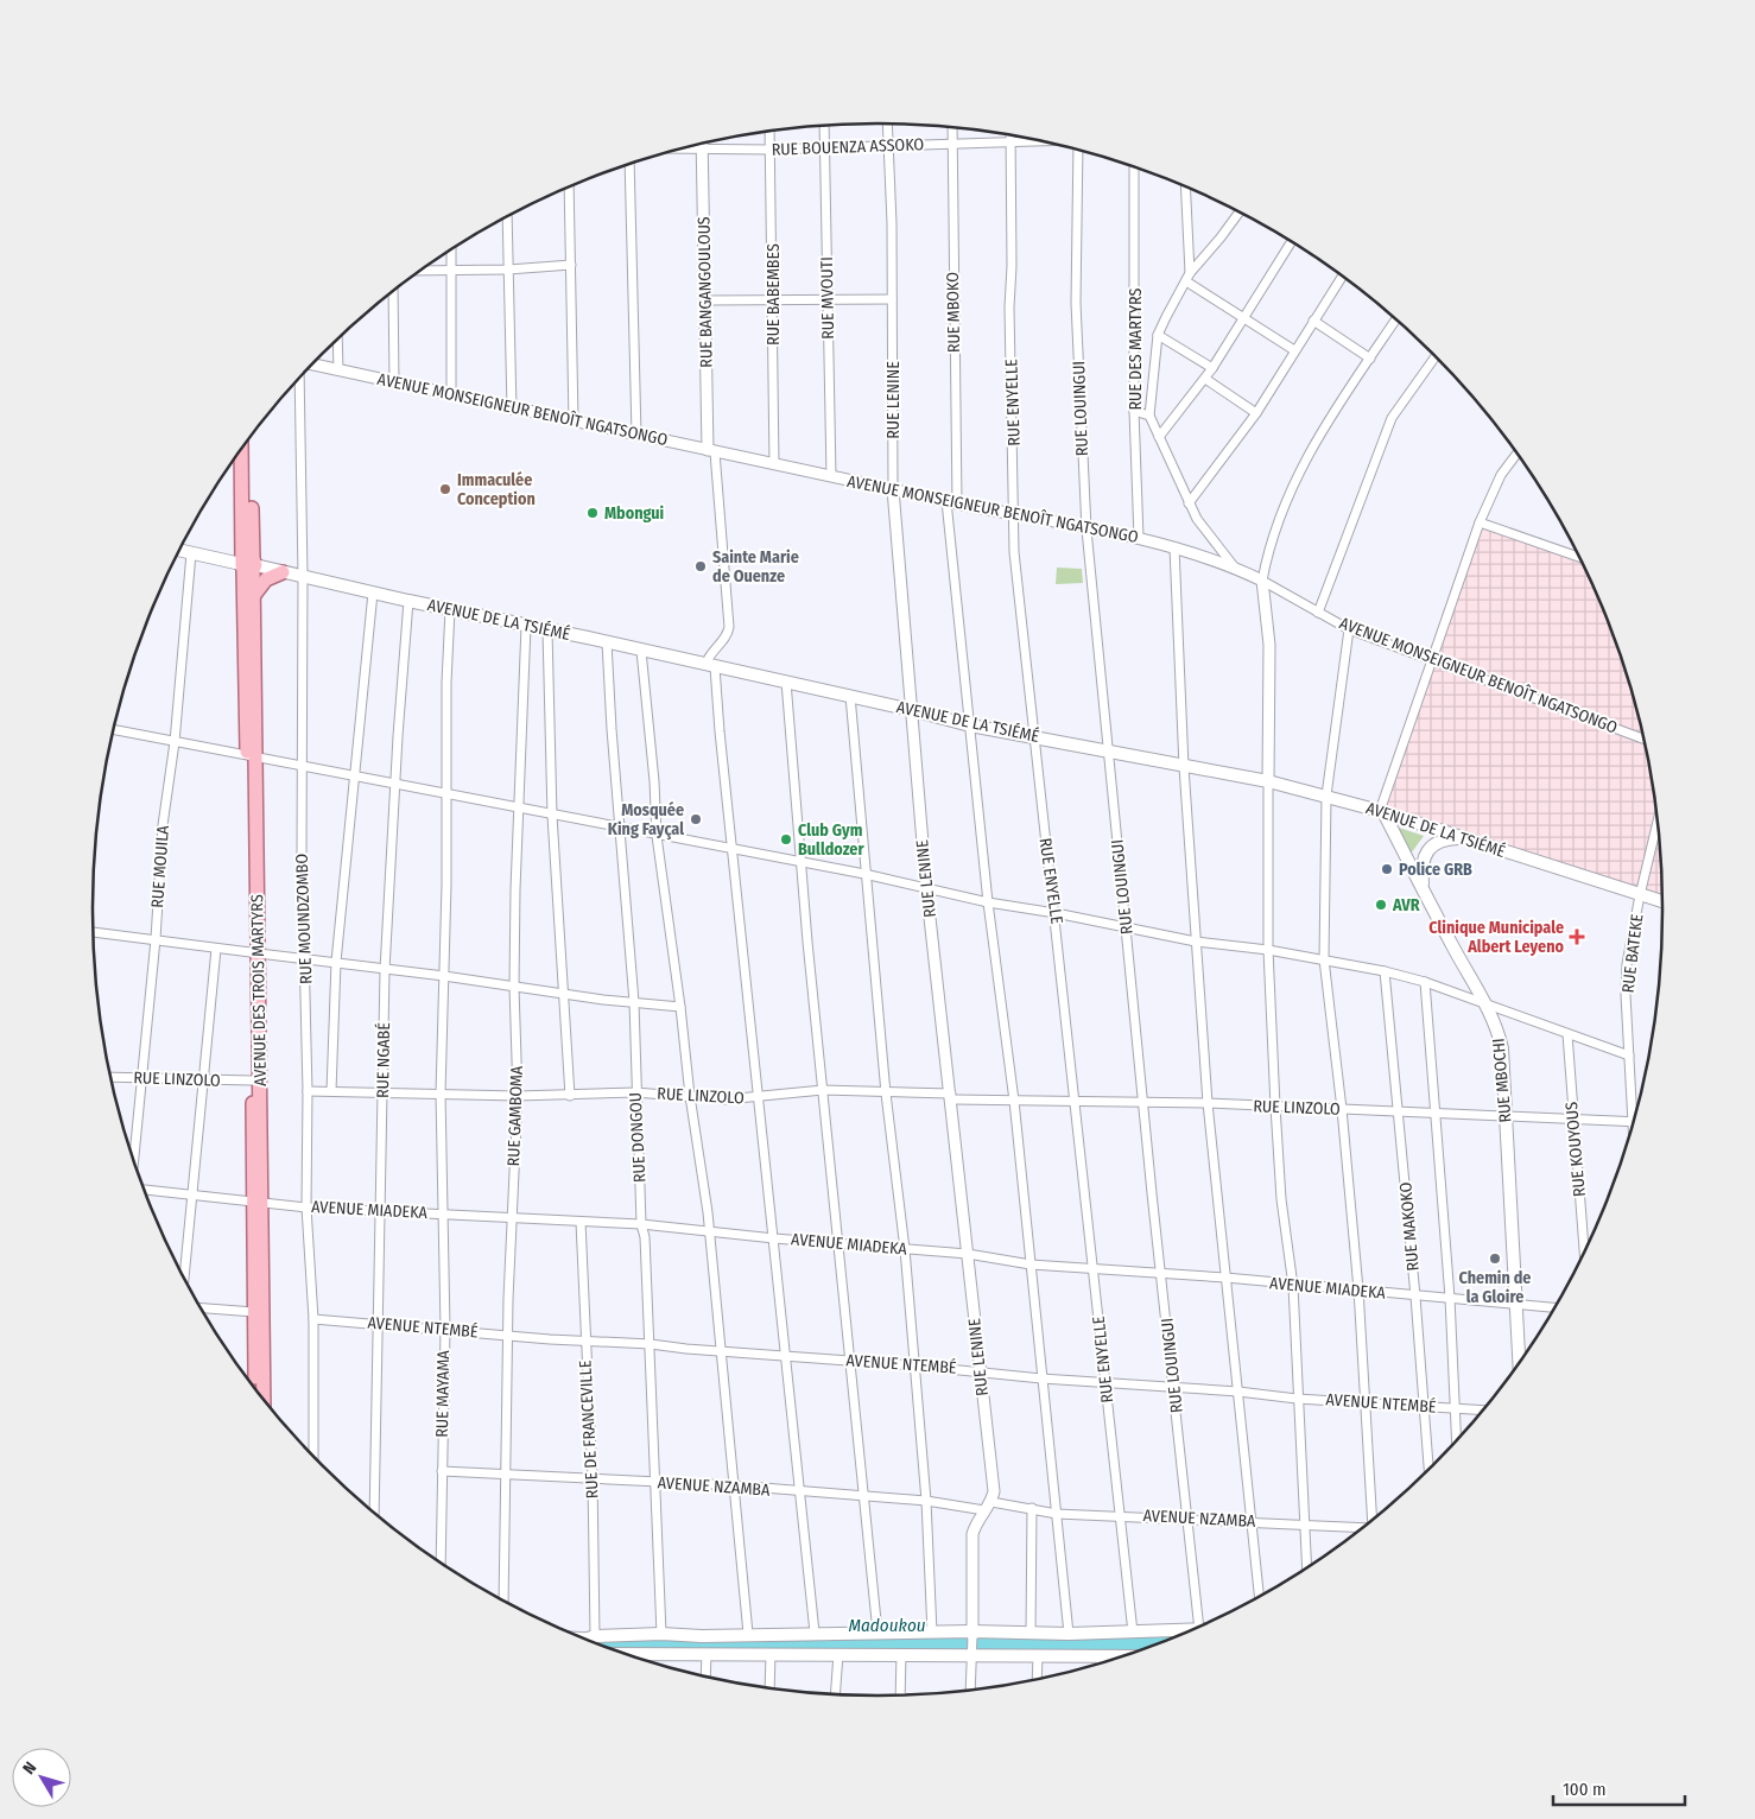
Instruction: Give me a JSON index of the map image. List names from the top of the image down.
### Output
{
  "streets": {
    "main road": ["AVENUE DE LA TSIÉMÉ", "AVENUE DES TROIS MARTYRS", "RUE MBOCHI"],
    "street": [
      "RUE BOUENZA ASSOKO",
      "RUE BANGANGOULOUS",
      "RUE BABEMBES",
      "RUE MVOUTI",
      "RUE MBOKO",
      "RUE DES MARTYRS",
      "RUE LENINE",
      "RUE ENYELLE",
      "RUE LOUINGUI",
      "AVENUE MONSEIGNEUR BENOÎT NGATSONGO",
      "RUE MOUILA",
      "RUE MOUNDZOMBO",
      "RUE BATEKE",
      "RUE NGABÉ",
      "RUE LINZOLO",
      "RUE GAMBOMA",
      "RUE DONGOU",
      "RUE KOUYOUS",
      "AVENUE MIADEKA",
      "RUE MAKOKO",
      "AVENUE NTEMBÉ",
      "RUE MAYAMA",
      "RUE DE FRANCEVILLE",
      "AVENUE NZAMBA"
    ]
  },
  "crossings": [
    ["RUE BOUENZA ASSOKO", "RUE BANGANGOULOUS"],
    ["RUE BOUENZA ASSOKO", "RUE BABEMBES"],
    ["RUE BOUENZA ASSOKO", "RUE MVOUTI"],
    ["RUE BOUENZA ASSOKO", "RUE MBOKO"],
    ["RUE BOUENZA ASSOKO", "RUE LENINE"],
    ["RUE BOUENZA ASSOKO", "RUE ENYELLE"],
    ["RUE BANGANGOULOUS", "AVENUE MONSEIGNEUR BENOÎT NGATSONGO"],
    ["RUE BABEMBES", "AVENUE MONSEIGNEUR BENOÎT NGATSONGO"],
    ["RUE MVOUTI", "AVENUE MONSEIGNEUR BENOÎT NGATSONGO"],
    ["RUE MBOKO", "AVENUE MONSEIGNEUR BENOÎT NGATSONGO"],
    ["RUE MBOKO", "AVENUE DE LA TSIÉMÉ"],
    ["RUE MBOKO", "RUE LINZOLO"],
    ["RUE MBOKO", "AVENUE MIADEKA"],
    ["RUE MBOKO", "AVENUE NTEMBÉ"],
    ["RUE MBOKO", "AVENUE NZAMBA"],
    ["RUE DES MARTYRS", "AVENUE MONSEIGNEUR BENOÎT NGATSONGO"],
    ["RUE LENINE", "AVENUE MONSEIGNEUR BENOÎT NGATSONGO"],
    ["RUE LENINE", "AVENUE DE LA TSIÉMÉ"],
    ["RUE LENINE", "RUE LINZOLO"],
    ["RUE LENINE", "AVENUE MIADEKA"],
    ["RUE LENINE", "AVENUE NTEMBÉ"],
    ["RUE LENINE", "AVENUE NZAMBA"],
    ["RUE ENYELLE", "AVENUE MONSEIGNEUR BENOÎT NGATSONGO"],
    ["RUE ENYELLE", "AVENUE DE LA TSIÉMÉ"],
    ["RUE ENYELLE", "RUE LINZOLO"],
    ["RUE ENYELLE", "AVENUE MIADEKA"],
    ["RUE ENYELLE", "AVENUE NTEMBÉ"],
    ["RUE ENYELLE", "AVENUE NZAMBA"],
    ["RUE LOUINGUI", "AVENUE MONSEIGNEUR BENOÎT NGATSONGO"],
    ["RUE LOUINGUI", "AVENUE DE LA TSIÉMÉ"],
    ["RUE LOUINGUI", "RUE LINZOLO"],
    ["RUE LOUINGUI", "AVENUE MIADEKA"],
    ["RUE LOUINGUI", "AVENUE NTEMBÉ"],
    ["RUE LOUINGUI", "AVENUE NZAMBA"],
    ["AVENUE DE LA TSIÉMÉ", "RUE MOUILA"],
    ["AVENUE DE LA TSIÉMÉ", "RUE MOUNDZOMBO"],
    ["AVENUE DE LA TSIÉMÉ", "RUE BATEKE"],
    ["AVENUE DE LA TSIÉMÉ", "AVENUE DES TROIS MARTYRS"],
    ["AVENUE DE LA TSIÉMÉ", "RUE NGABÉ"],
    ["AVENUE DE LA TSIÉMÉ", "RUE MBOCHI"],
    ["AVENUE DE LA TSIÉMÉ", "RUE GAMBOMA"],
    ["AVENUE DE LA TSIÉMÉ", "RUE DONGOU"],
    ["AVENUE DE LA TSIÉMÉ", "RUE MAYAMA"],
    ["RUE MOUILA", "RUE LINZOLO"],
    ["RUE MOUNDZOMBO", "RUE LINZOLO"],
    ["RUE MOUNDZOMBO", "AVENUE MIADEKA"],
    ["RUE MOUNDZOMBO", "AVENUE NTEMBÉ"],
    ["AVENUE DES TROIS MARTYRS", "RUE LINZOLO"],
    ["AVENUE DES TROIS MARTYRS", "AVENUE MIADEKA"],
    ["RUE NGABÉ", "RUE LINZOLO"],
    ["RUE NGABÉ", "AVENUE MIADEKA"],
    ["RUE NGABÉ", "AVENUE NTEMBÉ"],
    ["RUE LINZOLO", "RUE MBOCHI"],
    ["RUE LINZOLO", "RUE GAMBOMA"],
    ["RUE LINZOLO", "RUE DONGOU"],
    ["RUE LINZOLO", "RUE KOUYOUS"],
    ["RUE LINZOLO", "RUE MAKOKO"],
    ["RUE LINZOLO", "RUE MAYAMA"],
    ["RUE MBOCHI", "AVENUE MIADEKA"],
    ["RUE GAMBOMA", "AVENUE MIADEKA"],
    ["RUE GAMBOMA", "AVENUE NTEMBÉ"],
    ["RUE GAMBOMA", "AVENUE NZAMBA"],
    ["RUE DONGOU", "AVENUE MIADEKA"],
    ["RUE DONGOU", "AVENUE NTEMBÉ"],
    ["RUE DONGOU", "AVENUE NZAMBA"],
    ["AVENUE MIADEKA", "RUE MAKOKO"],
    ["AVENUE MIADEKA", "RUE MAYAMA"],
    ["AVENUE MIADEKA", "RUE DE FRANCEVILLE"],
    ["RUE MAKOKO", "AVENUE NTEMBÉ"],
    ["AVENUE NTEMBÉ", "RUE MAYAMA"],
    ["AVENUE NTEMBÉ", "RUE DE FRANCEVILLE"],
    ["RUE MAYAMA", "AVENUE NZAMBA"],
    ["RUE DE FRANCEVILLE", "AVENUE NZAMBA"]
  ],
  "water": ["Madoukou"],
  "places": {
    "other": [
      "Immaculée Conception",
      "Mbongui",
      "Sainte Marie de Ouenze",
      "Mosquée King Fayçal",
      "Club Gym Bulldozer",
      "Police GRB",
      "AVR",
      "Chemin de la Gloire"
    ],
    "health": ["Clinique Municipale Albert Leyeno"]
  },
  "scale_bar": "100 m",
  "north": "top left"
}
